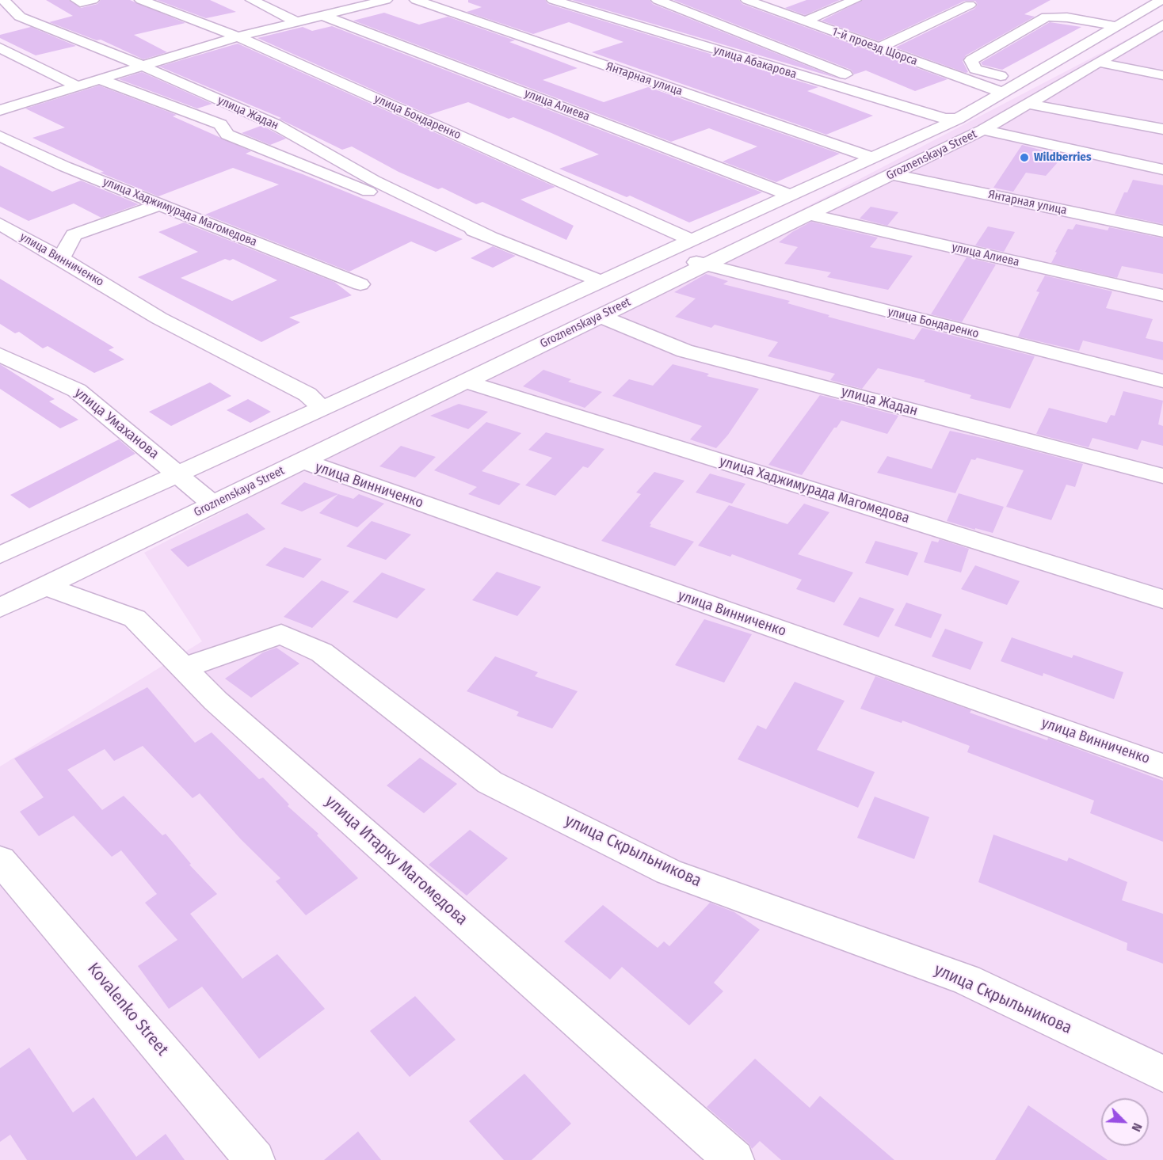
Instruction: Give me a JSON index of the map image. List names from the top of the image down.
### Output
{
  "streets": {
    "street": [
      "1-й проезд Щорса",
      "улица Абакарова",
      "Янтарная улица",
      "улица Алиева",
      "улица Жадан",
      "улица Бондаренко",
      "Groznenskaya Street",
      "улица Хаджимурада Магомедова",
      "улица Винниченко",
      "улица Умаханова",
      "улица Скрыльникова",
      "улица Итарку Магомедова",
      "Kovalenko Street"
    ]
  },
  "crossings": [
    ["1-й проезд Щорса", "Groznenskaya Street"],
    ["улица Абакарова", "Groznenskaya Street"],
    ["Янтарная улица", "Groznenskaya Street"],
    ["улица Алиева", "Groznenskaya Street"],
    ["улица Жадан", "Groznenskaya Street"],
    ["улица Бондаренко", "Groznenskaya Street"],
    ["Groznenskaya Street", "улица Хаджимурада Магомедова"],
    ["Groznenskaya Street", "улица Винниченко"],
    ["Groznenskaya Street", "улица Умаханова"],
    ["Groznenskaya Street", "улица Итарку Магомедова"],
    ["улица Скрыльникова", "улица Итарку Магомедова"]
  ],
  "places": ["Wildberries"],
  "north": "bottom right"
}
